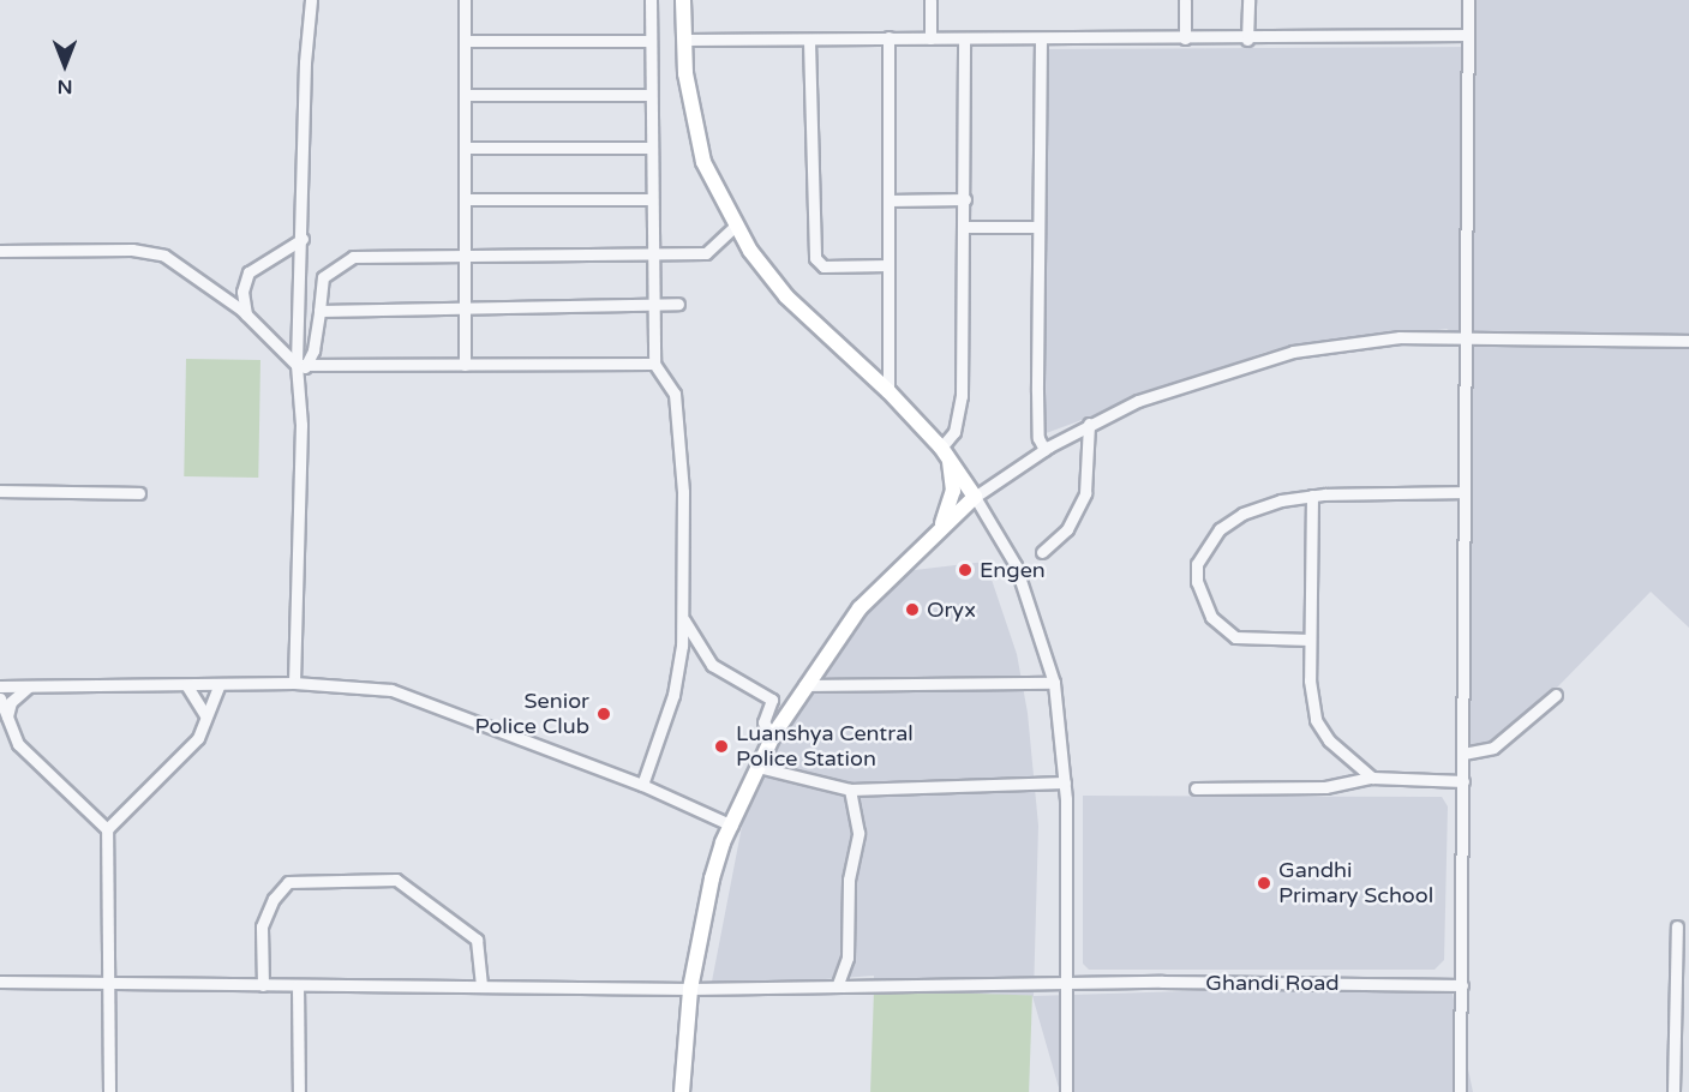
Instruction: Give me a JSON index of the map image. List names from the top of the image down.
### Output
{
  "streets": {
    "street": ["Ghandi Road"]
  },
  "places": [
    "Engen",
    "Oryx",
    "Senior Police Club",
    "Luanshya Central Police Station",
    "Gandhi Primary School"
  ],
  "north": "bottom"
}
